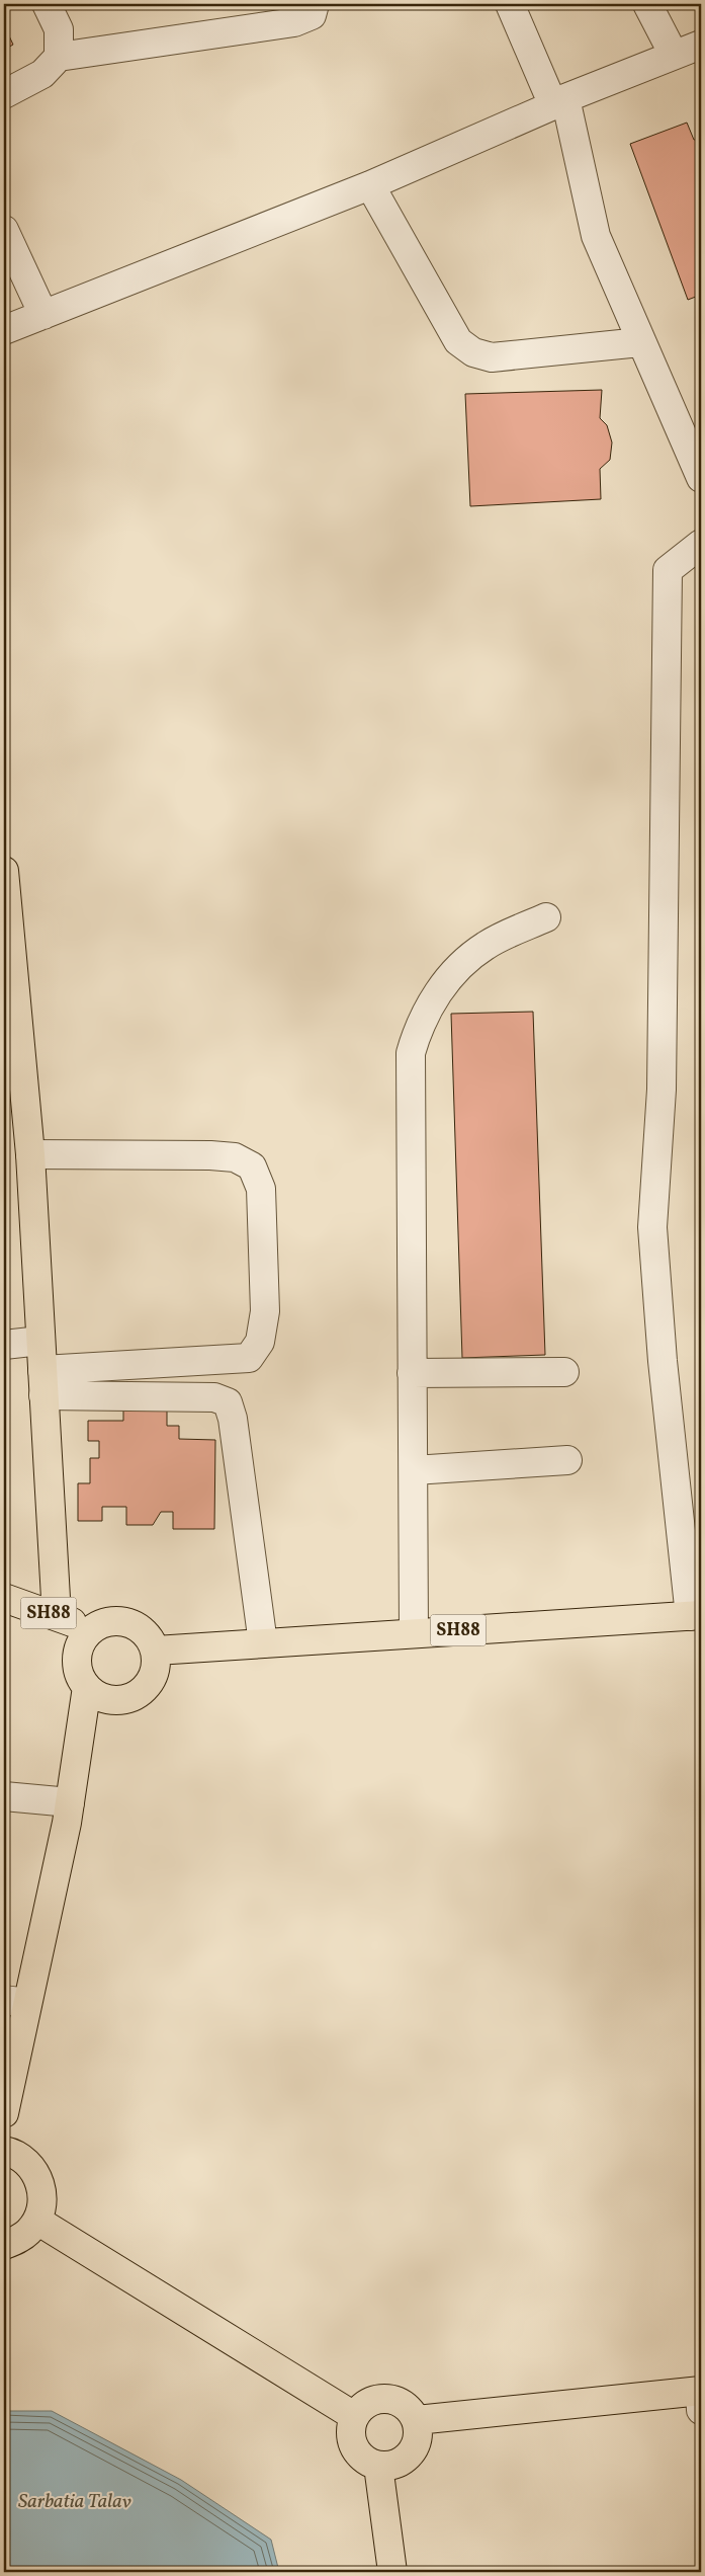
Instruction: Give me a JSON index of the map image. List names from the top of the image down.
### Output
{
  "streets": {
    "main road": ["SH88"]
  },
  "water": ["Sarbatia Talav"]
}
